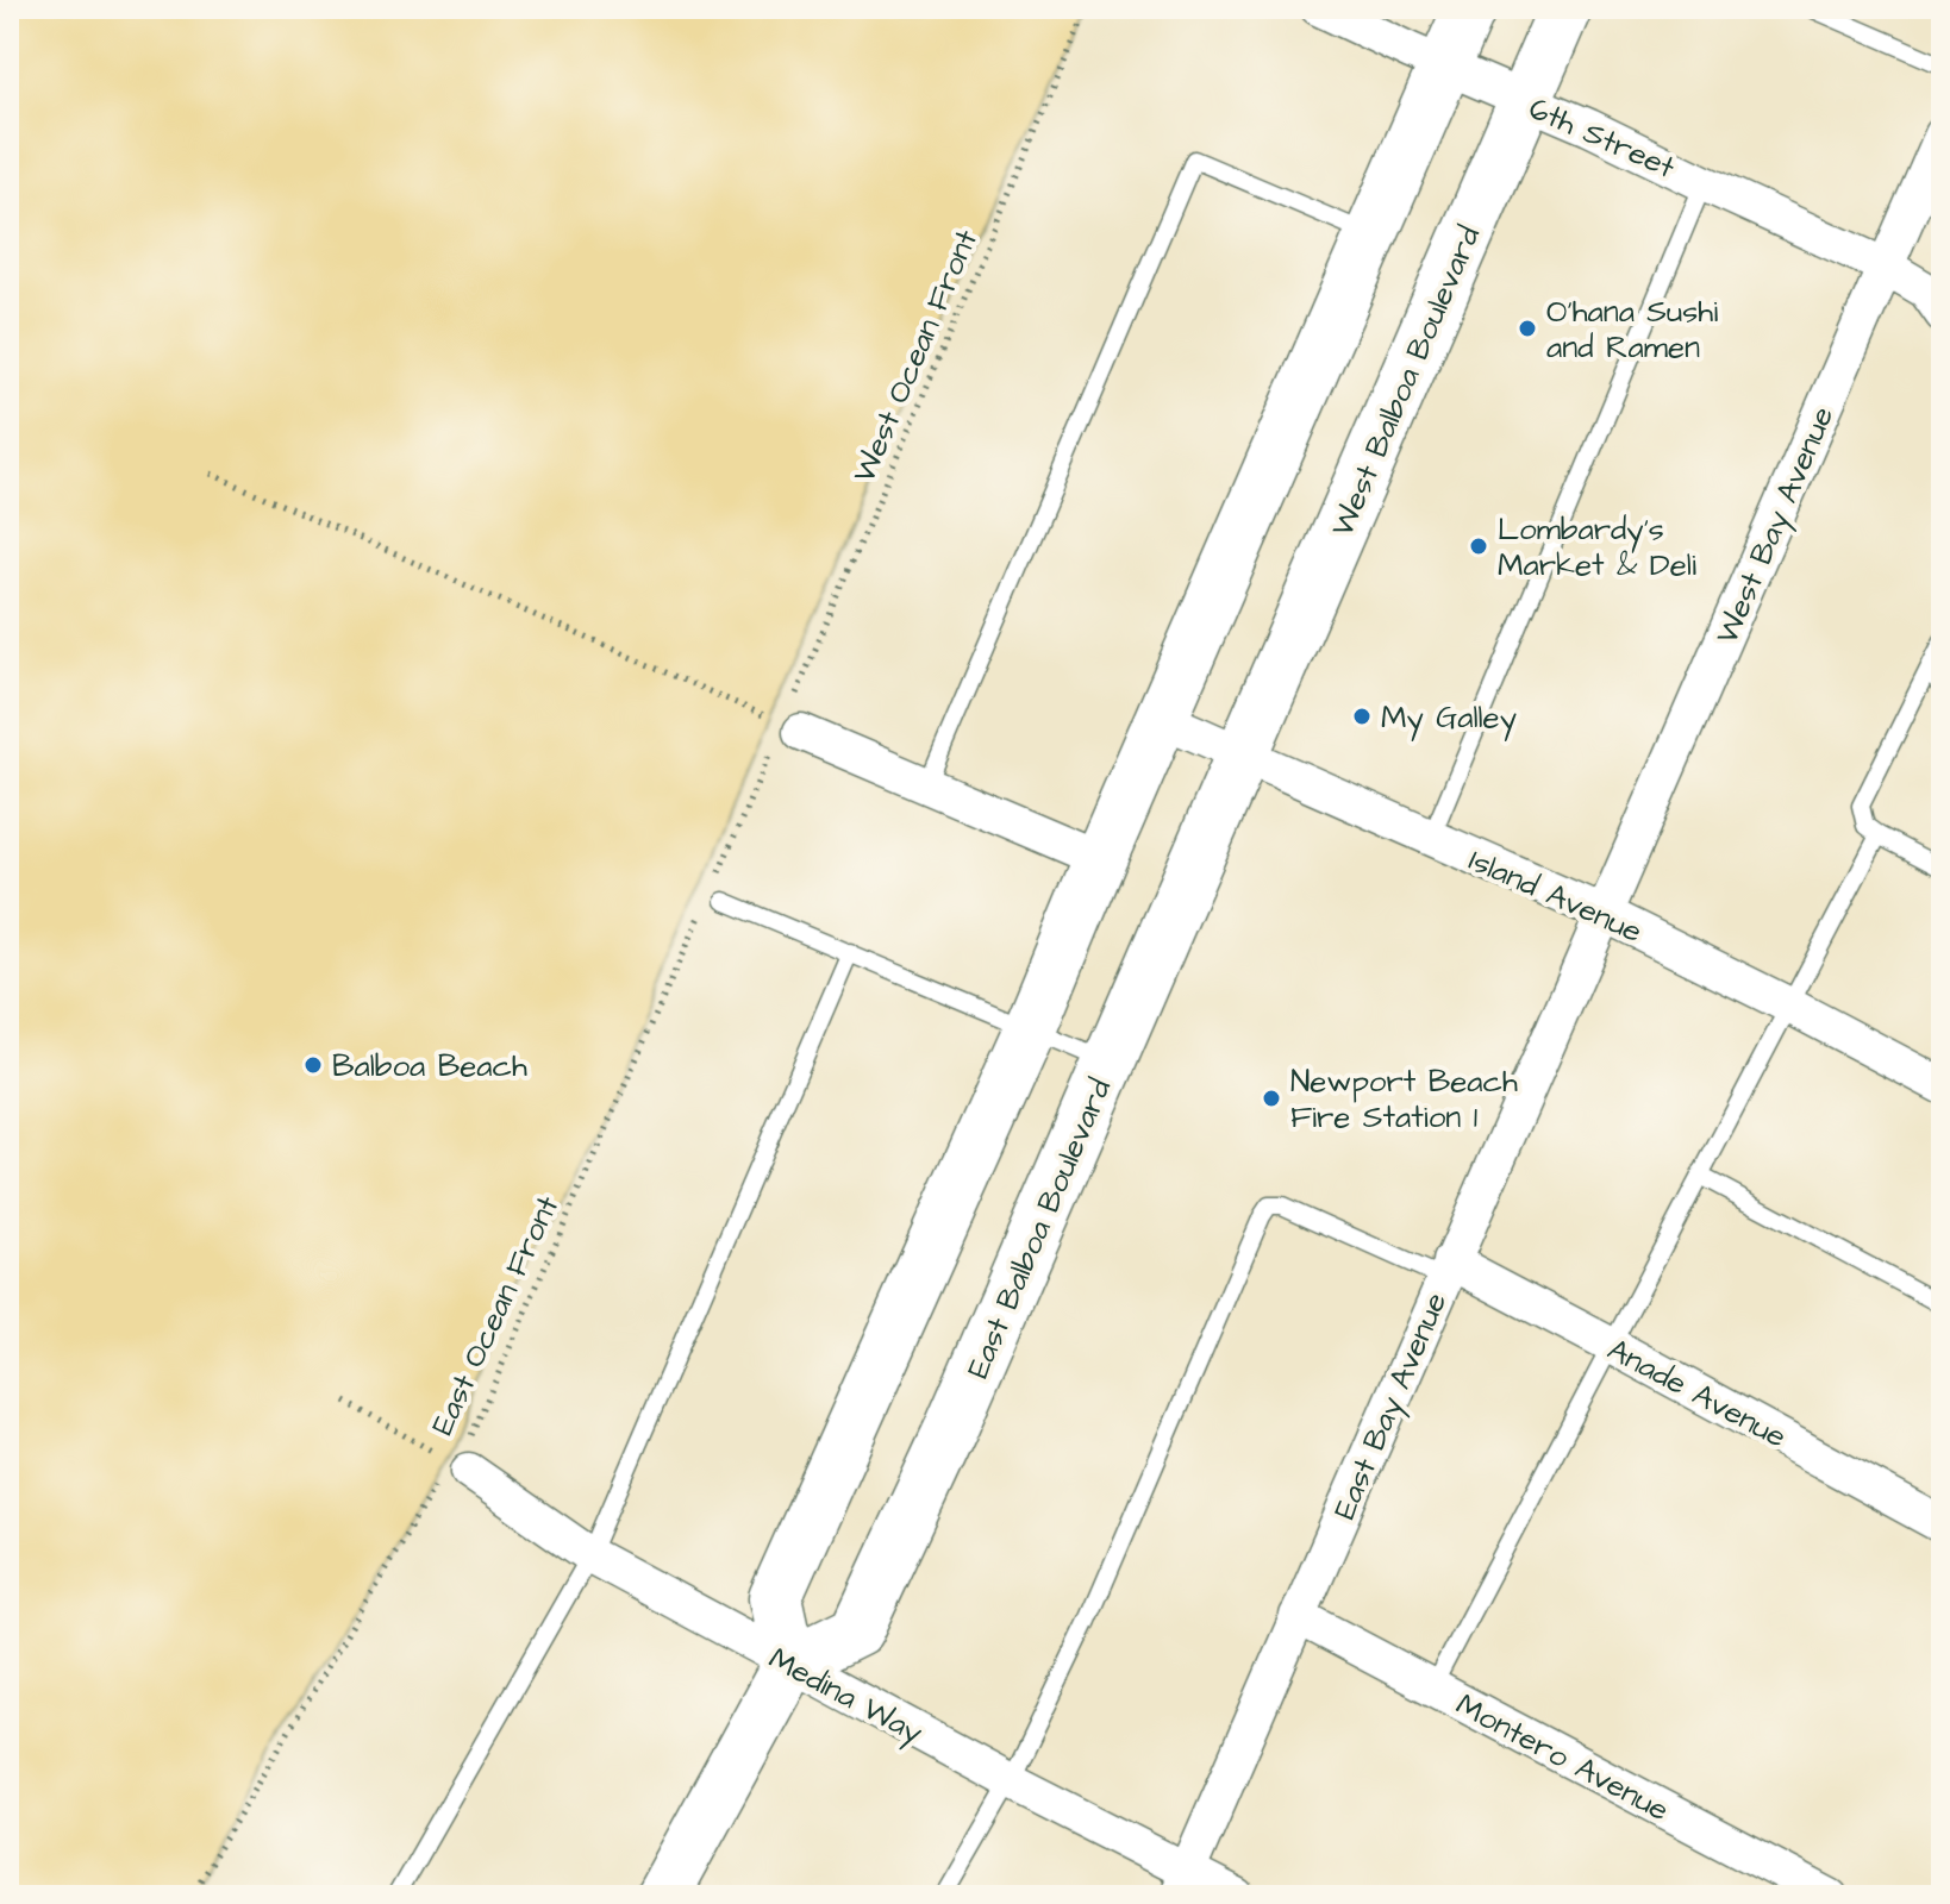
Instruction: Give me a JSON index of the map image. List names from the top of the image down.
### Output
{
  "streets": {
    "main road": ["West Balboa Boulevard", "East Balboa Boulevard"],
    "street": [
      "6th Street",
      "West Bay Avenue",
      "Island Avenue",
      "Anade Avenue",
      "East Bay Avenue",
      "Medina Way",
      "Montero Avenue"
    ],
    "path": ["West Ocean Front", "East Ocean Front"]
  },
  "crossings": [
    ["6th Street", "West Balboa Boulevard"],
    ["6th Street", "West Bay Avenue"],
    ["West Balboa Boulevard", "Island Avenue"],
    ["West Balboa Boulevard", "East Balboa Boulevard"],
    ["West Bay Avenue", "Island Avenue"],
    ["West Bay Avenue", "East Bay Avenue"],
    ["Island Avenue", "East Balboa Boulevard"],
    ["Island Avenue", "East Bay Avenue"],
    ["East Balboa Boulevard", "Medina Way"],
    ["East Ocean Front", "Medina Way"],
    ["Anade Avenue", "East Bay Avenue"],
    ["East Bay Avenue", "Medina Way"],
    ["East Bay Avenue", "Montero Avenue"]
  ],
  "places": [
    "O'hana Sushi and Ramen",
    "Lombardy's Market & Deli",
    "My Galley",
    "Balboa Beach",
    "Newport Beach Fire Station 1"
  ]
}
